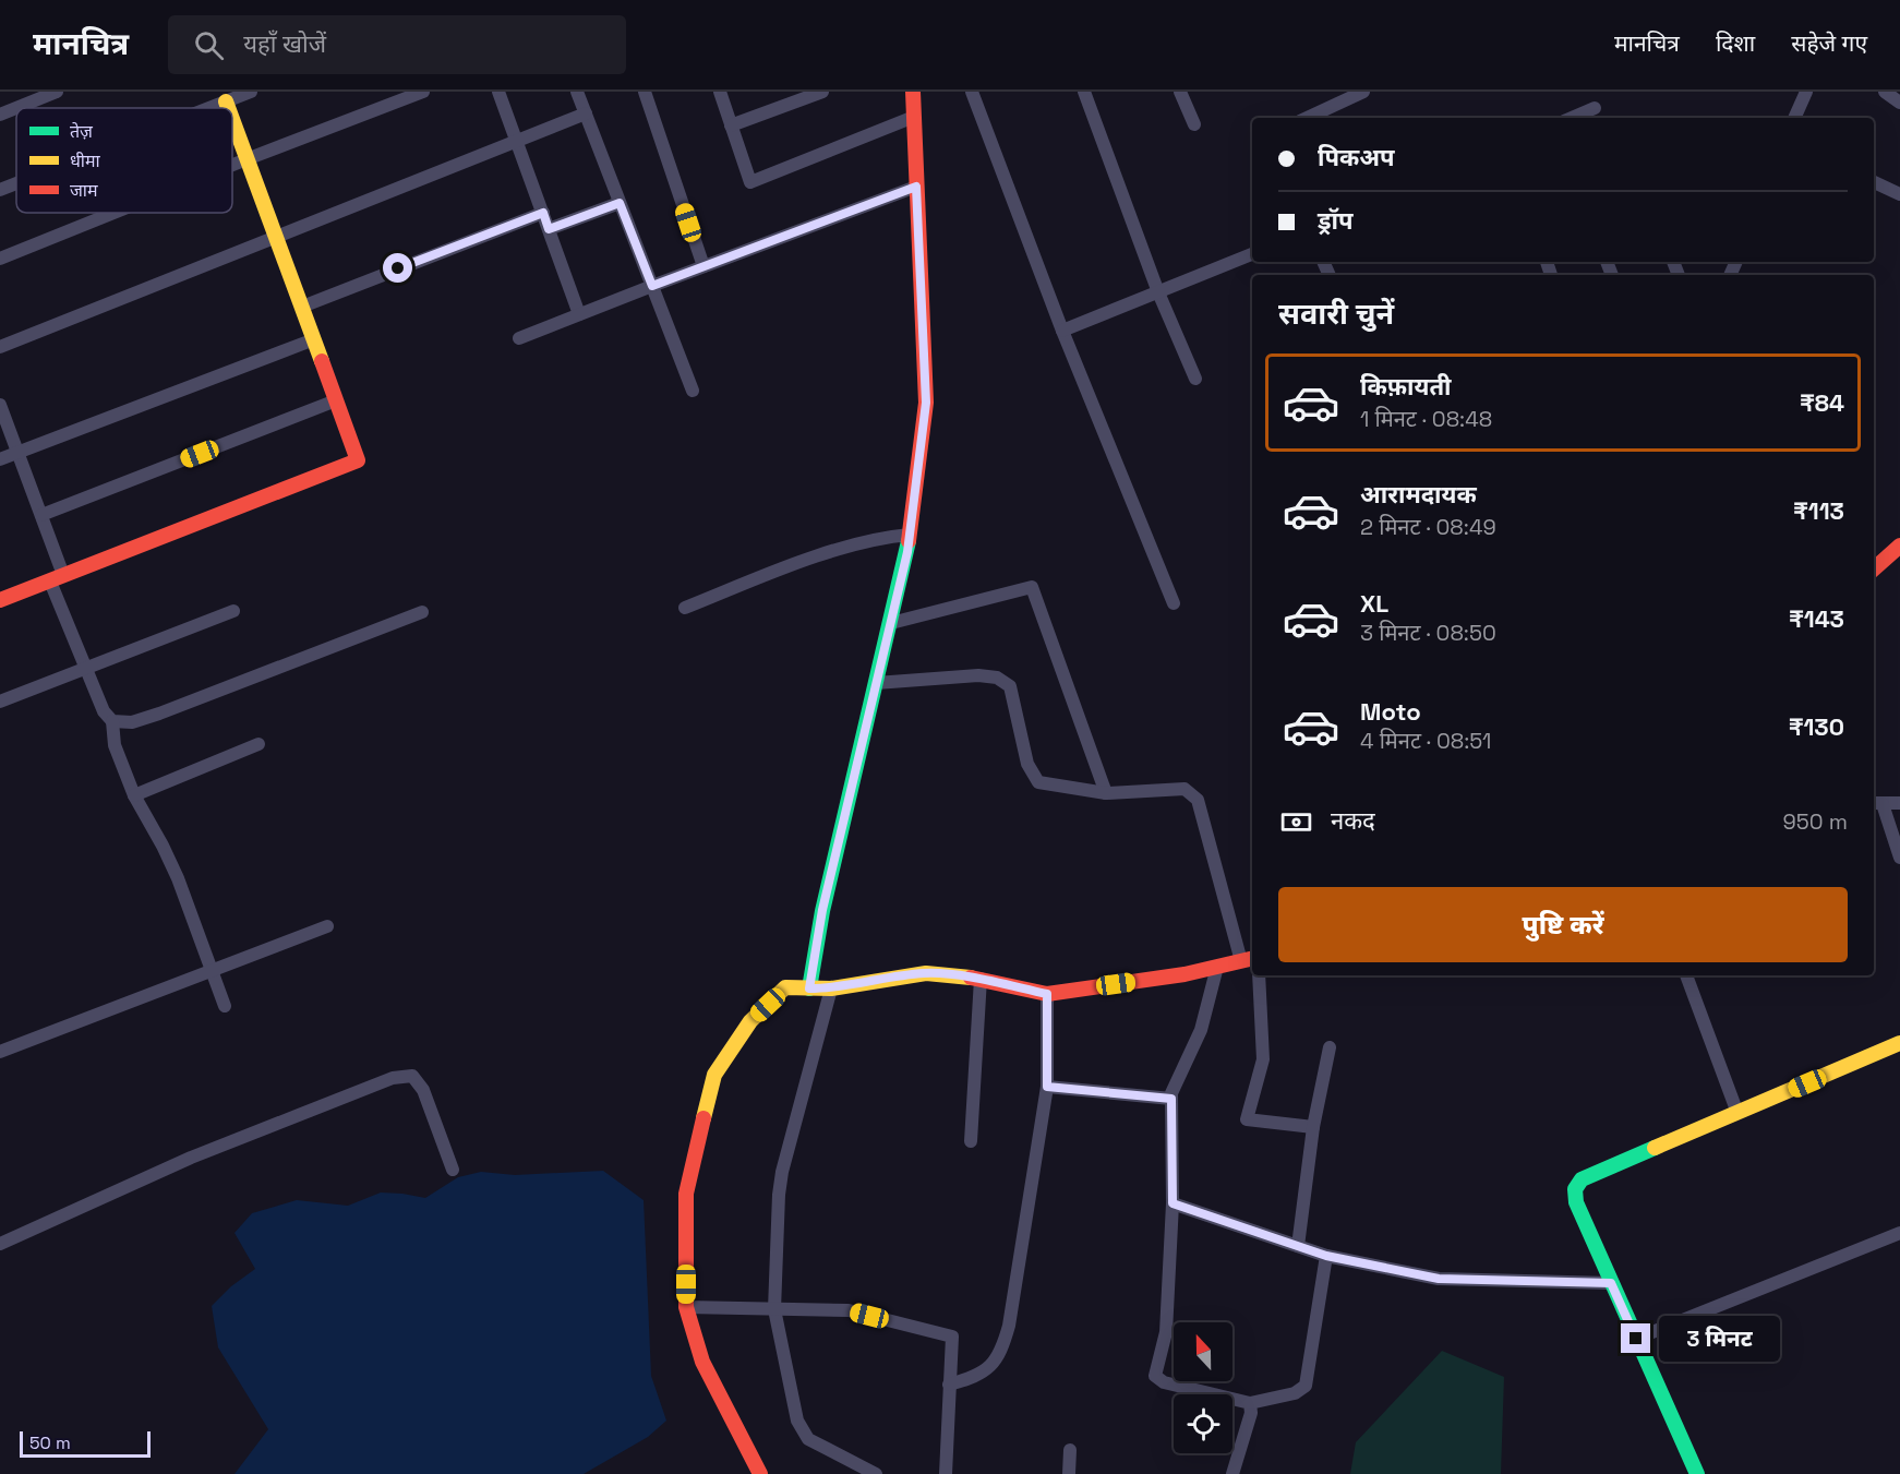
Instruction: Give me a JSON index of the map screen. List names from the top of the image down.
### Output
{
  "legend": ["तेज़", "धीमा", "जाम"],
  "scale_bar": "50 m",
  "north": "top",
  "page": {
    "header": "मानचित्र",
    "search": "यहाँ खोजें",
    "nav": ["मानचित्र", "दिशा", "सहेजे गए"],
    "banner": ["पिकअप", "ड्रॉप"],
    "heading": "सवारी चुनें",
    "list": [
      {
        "name": "किफ़ायती",
        "note": "1 मिनट · 08:48",
        "value": "₹84"
      },
      {
        "name": "आरामदायक",
        "note": "2 मिनट · 08:49",
        "value": "₹113"
      },
      {
        "name": "XL",
        "note": "3 मिनट · 08:50",
        "value": "₹143"
      },
      {
        "name": "Moto",
        "note": "4 मिनट · 08:51",
        "value": "₹130"
      }
    ],
    "pay": ["नकद", "950 m"],
    "buttons": "पुष्टि करें",
    "bubble": "3 मिनट",
    "scale": "50 m"
  }
}
